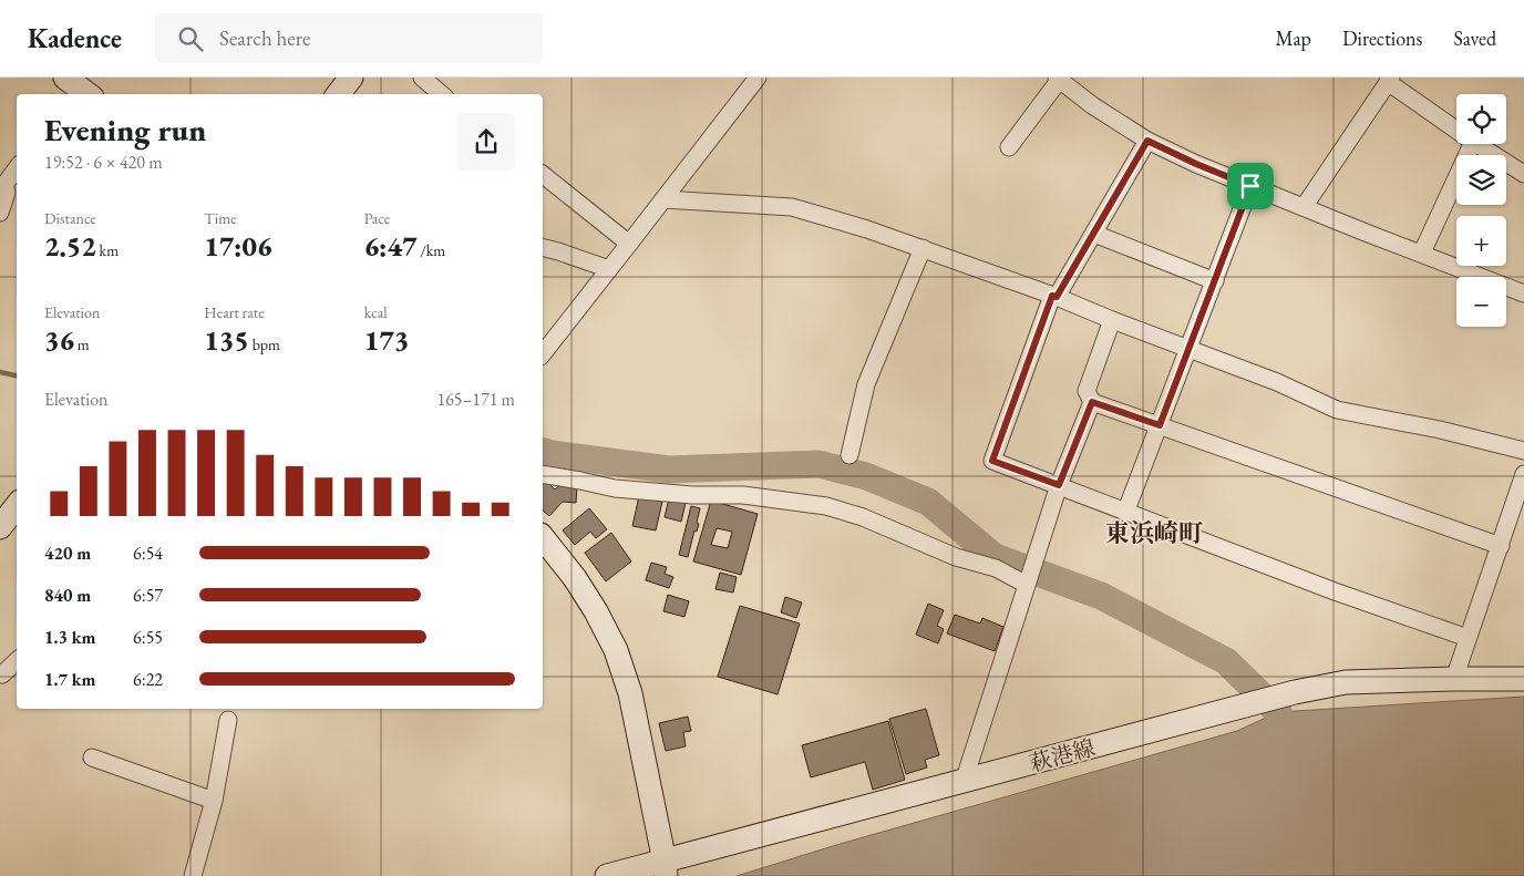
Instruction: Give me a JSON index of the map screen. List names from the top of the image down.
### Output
{
  "streets": {
    "main road": ["萩港線"]
  },
  "districts": ["東浜崎町"],
  "page": {
    "header": "Kadence",
    "search": "Search here",
    "nav": ["Map", "Directions", "Saved"],
    "map_buttons": ["+", "−"],
    "heading": ["Evening run", "19:52 · 6 × 420 m"],
    "stats": [
      ["Distance", "2.52 km"],
      ["Time", "17:06"],
      ["Pace", "6:47 /km"],
      ["Elevation", "36 m"],
      ["Heart rate", "135 bpm"],
      ["kcal", "173"]
    ],
    "chart": ["Elevation", "165–171 m"],
    "list": [
      {
        "name": "420 m",
        "note": "6:54"
      },
      {
        "name": "840 m",
        "note": "6:57"
      },
      {
        "name": "1.3 km",
        "note": "6:55"
      },
      {
        "name": "1.7 km",
        "note": "6:22"
      }
    ]
  }
}
